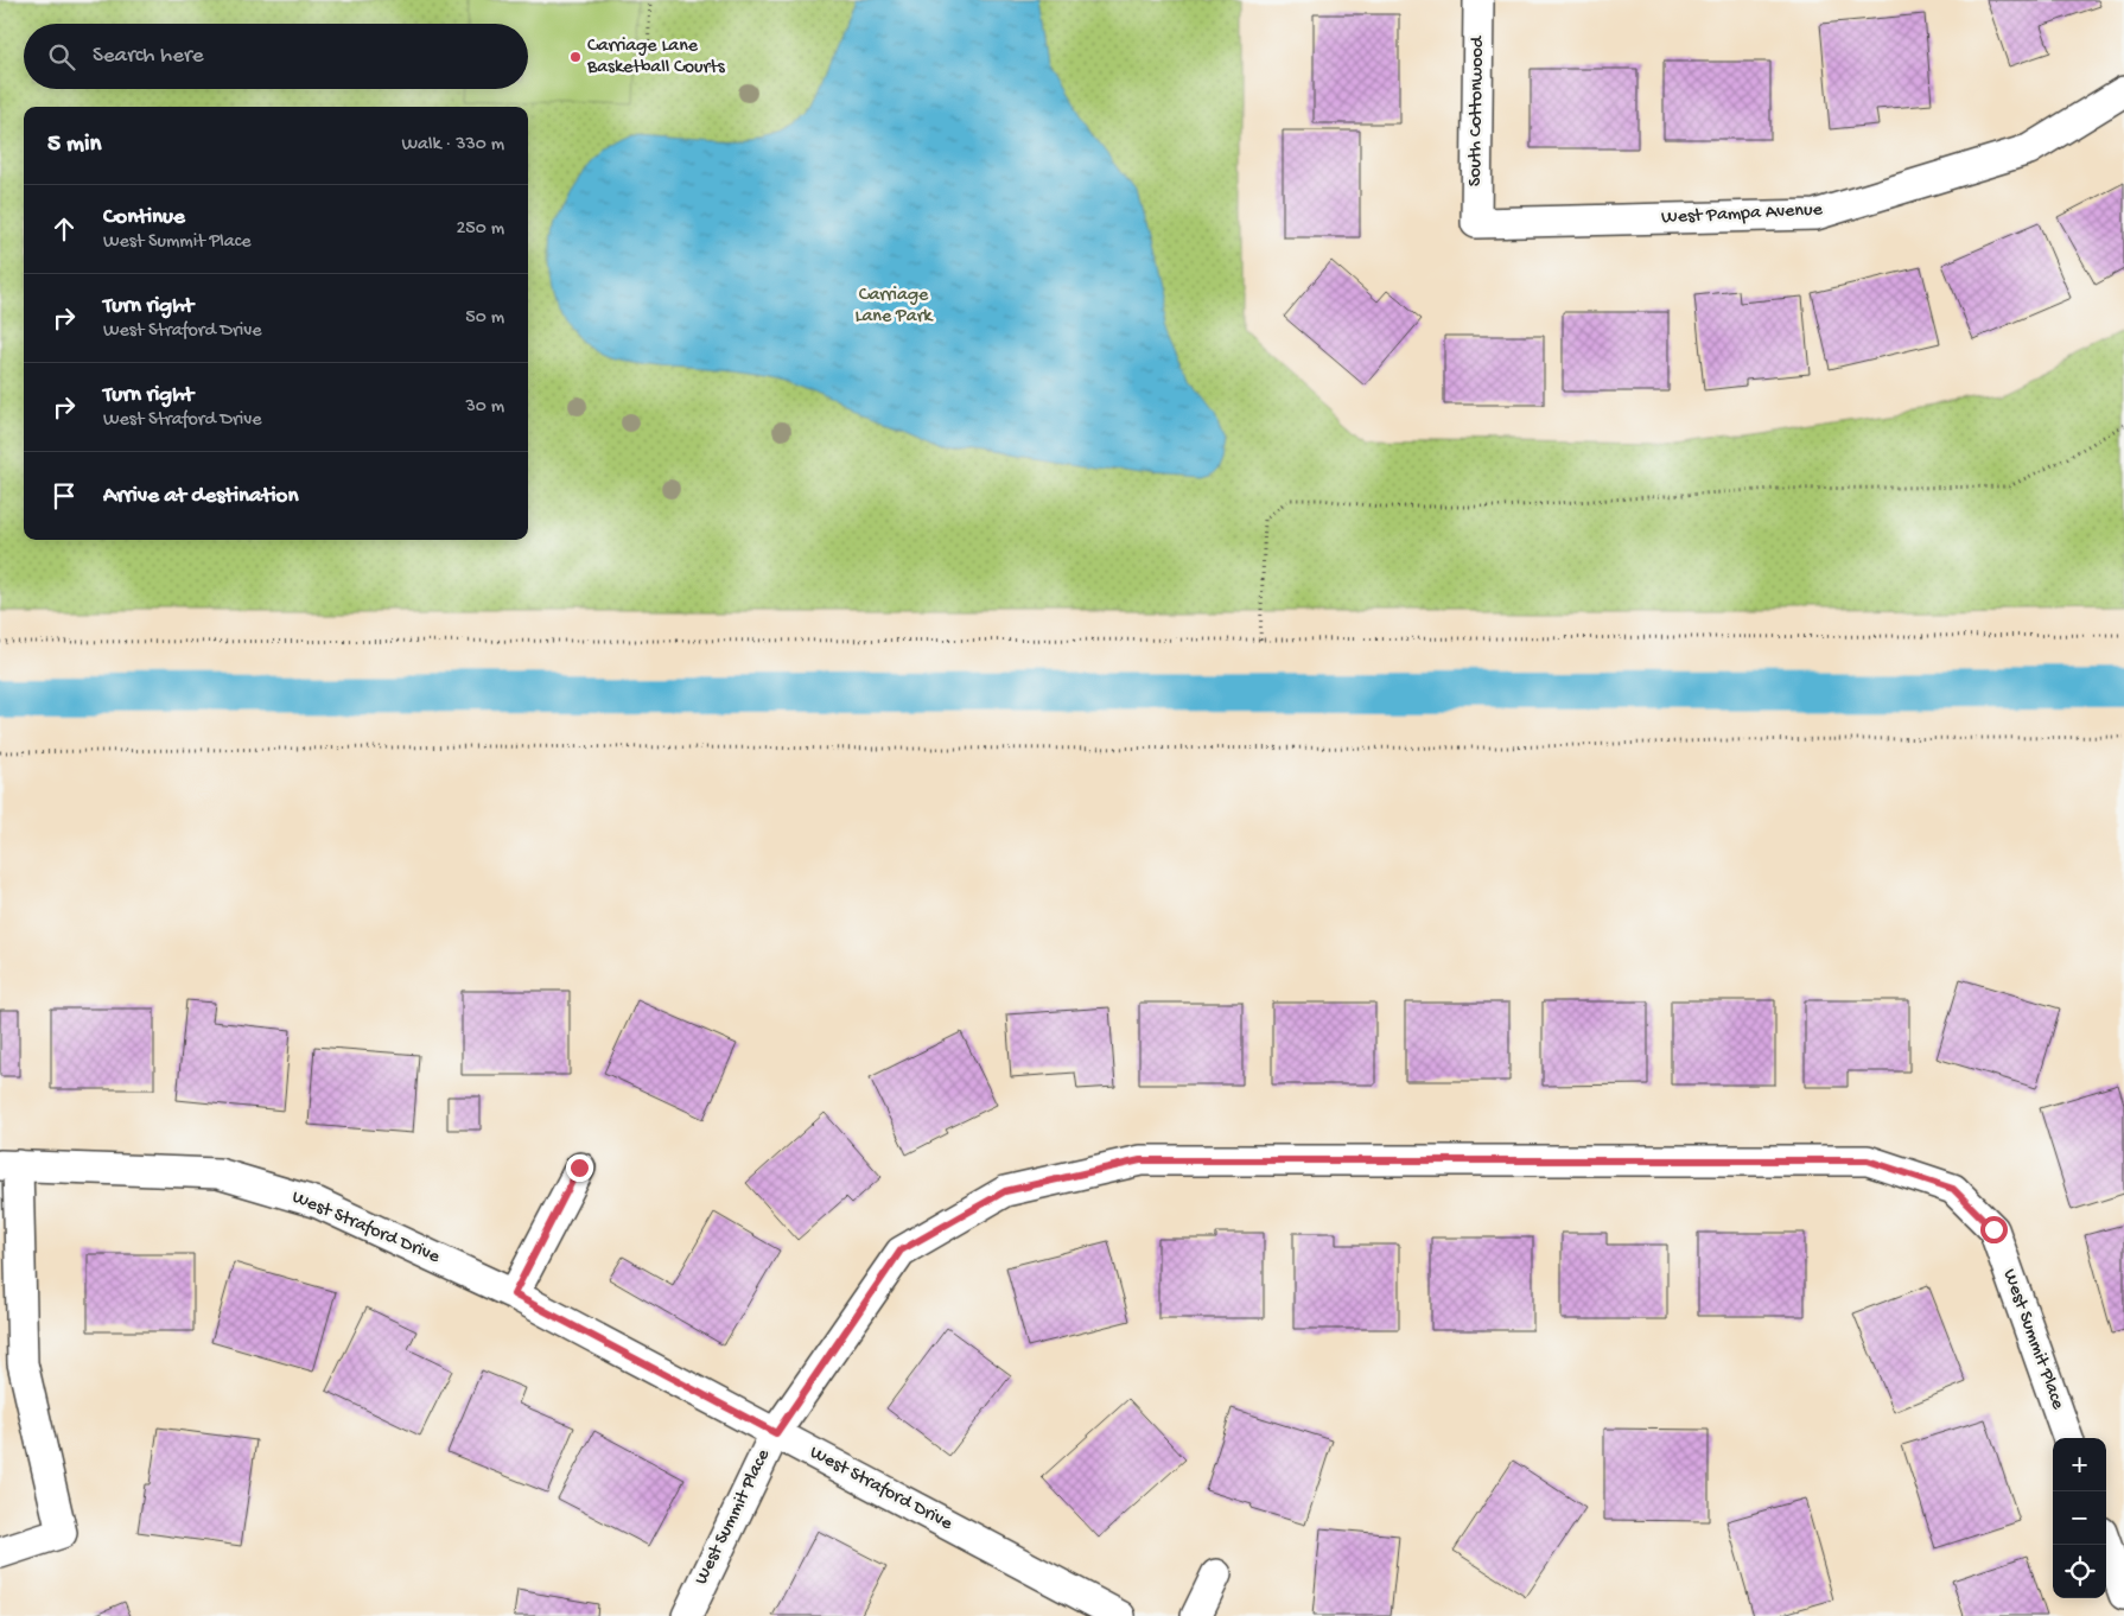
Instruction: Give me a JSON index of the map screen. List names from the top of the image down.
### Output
{
  "streets": {
    "street": [
      "South Cottonwood",
      "West Pampa Avenue",
      "West Straford Drive",
      "West Summit Place"
    ]
  },
  "crossings": [
    ["South Cottonwood", "West Pampa Avenue"],
    ["West Straford Drive", "West Summit Place"]
  ],
  "parks": ["Carriage Lane Park"],
  "places": ["Carriage Lane Basketball Courts"],
  "page": {
    "search": "Search here",
    "heading": ["5 min", "Walk · 330 m"],
    "list": [
      ["Continue", "West Summit Place", "250 m"],
      ["Turn right", "West Straford Drive", "50 m"],
      ["Turn right", "West Straford Drive", "30 m"],
      "Arrive at destination"
    ],
    "map_buttons": ["+", "−"]
  }
}
